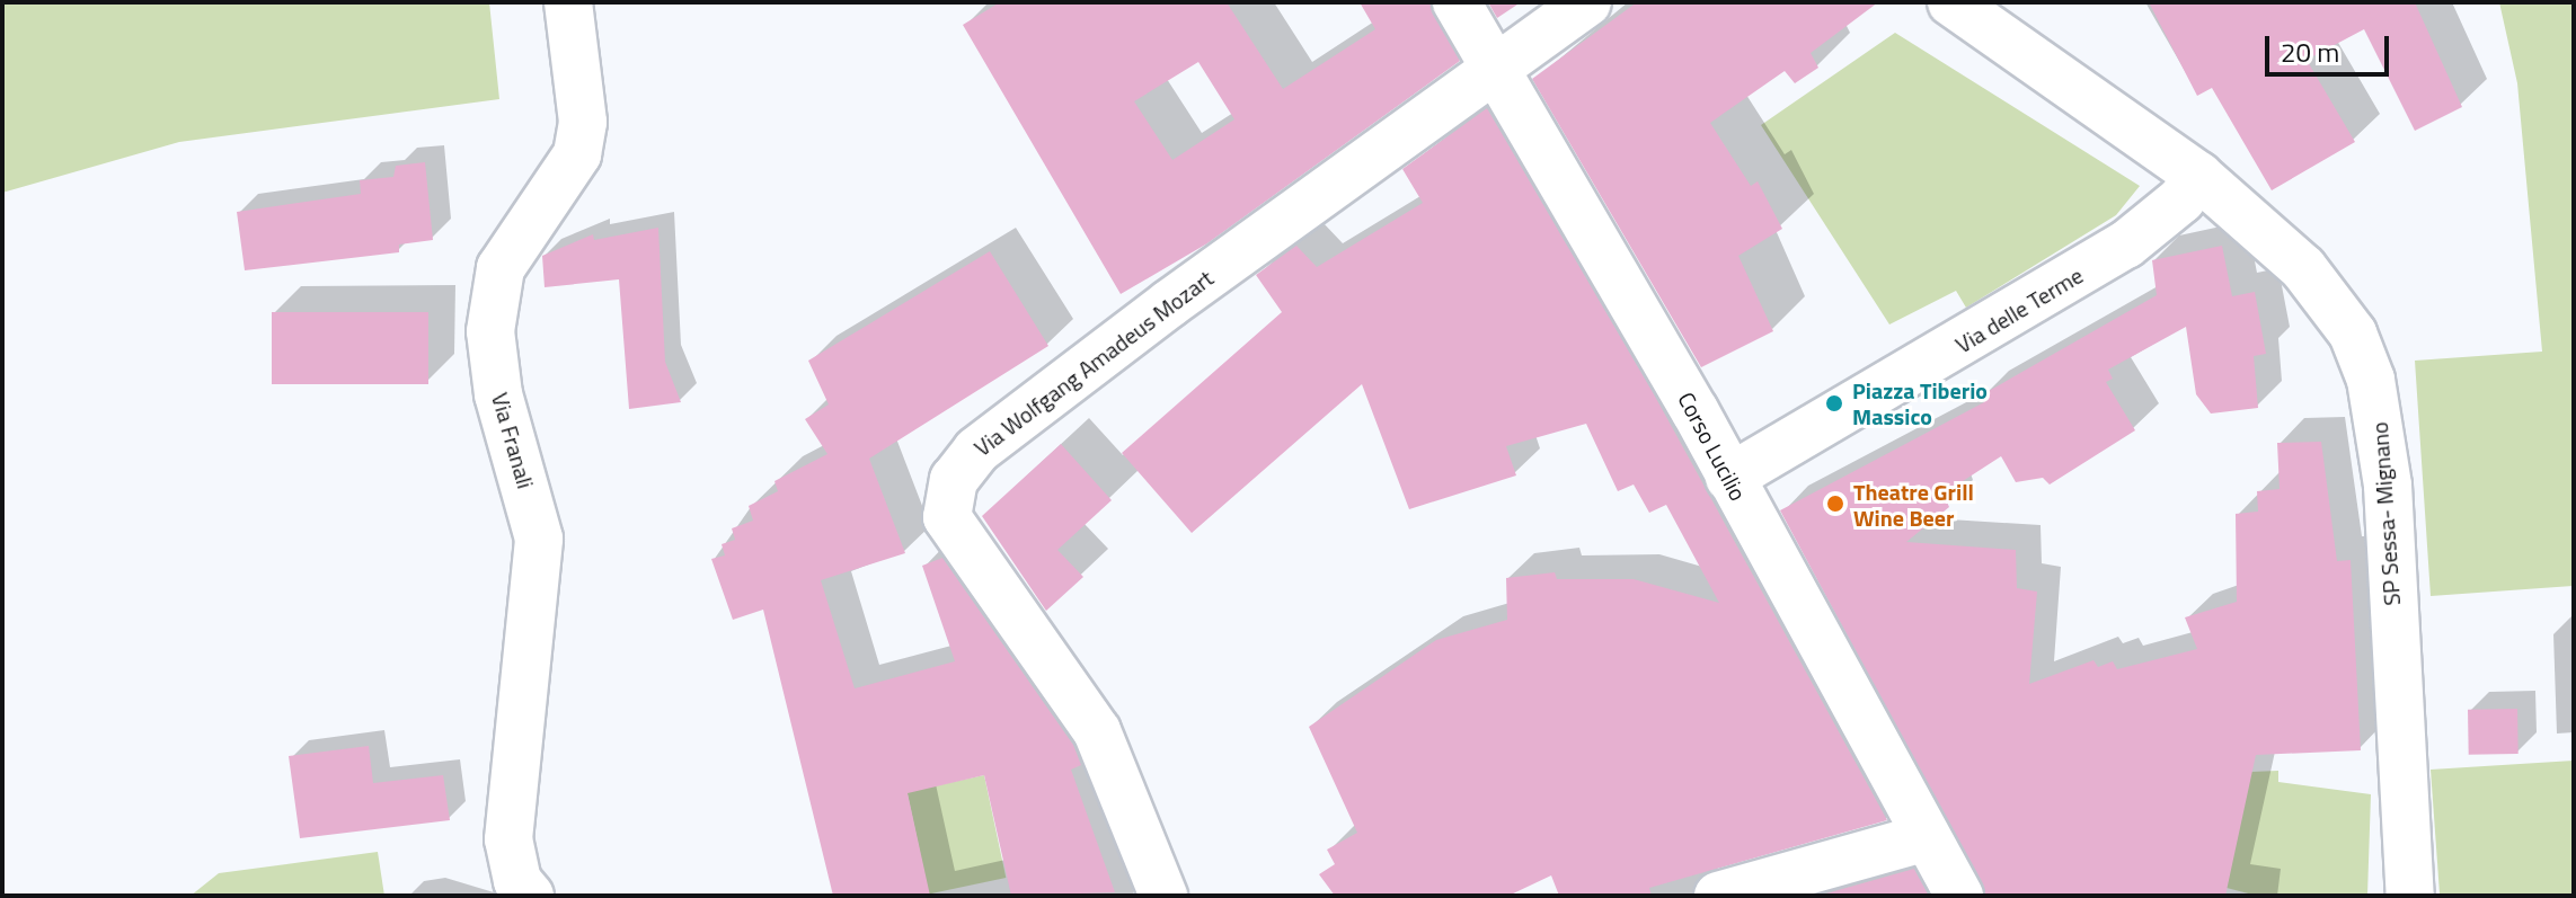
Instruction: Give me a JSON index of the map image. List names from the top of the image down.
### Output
{
  "streets": {
    "street": [
      "Via delle Terme",
      "Via Wolfgang Amadeus Mozart",
      "Via Franali",
      "Corso Lucilio",
      "SP Sessa- Mignano"
    ]
  },
  "crossings": [
    ["Via delle Terme", "Corso Lucilio"],
    ["Via delle Terme", "SP Sessa- Mignano"],
    ["Via Wolfgang Amadeus Mozart", "Corso Lucilio"]
  ],
  "places": ["Piazza Tiberio Massico", "Theatre Grill Wine Beer"],
  "scale_bar": "20 m"
}
